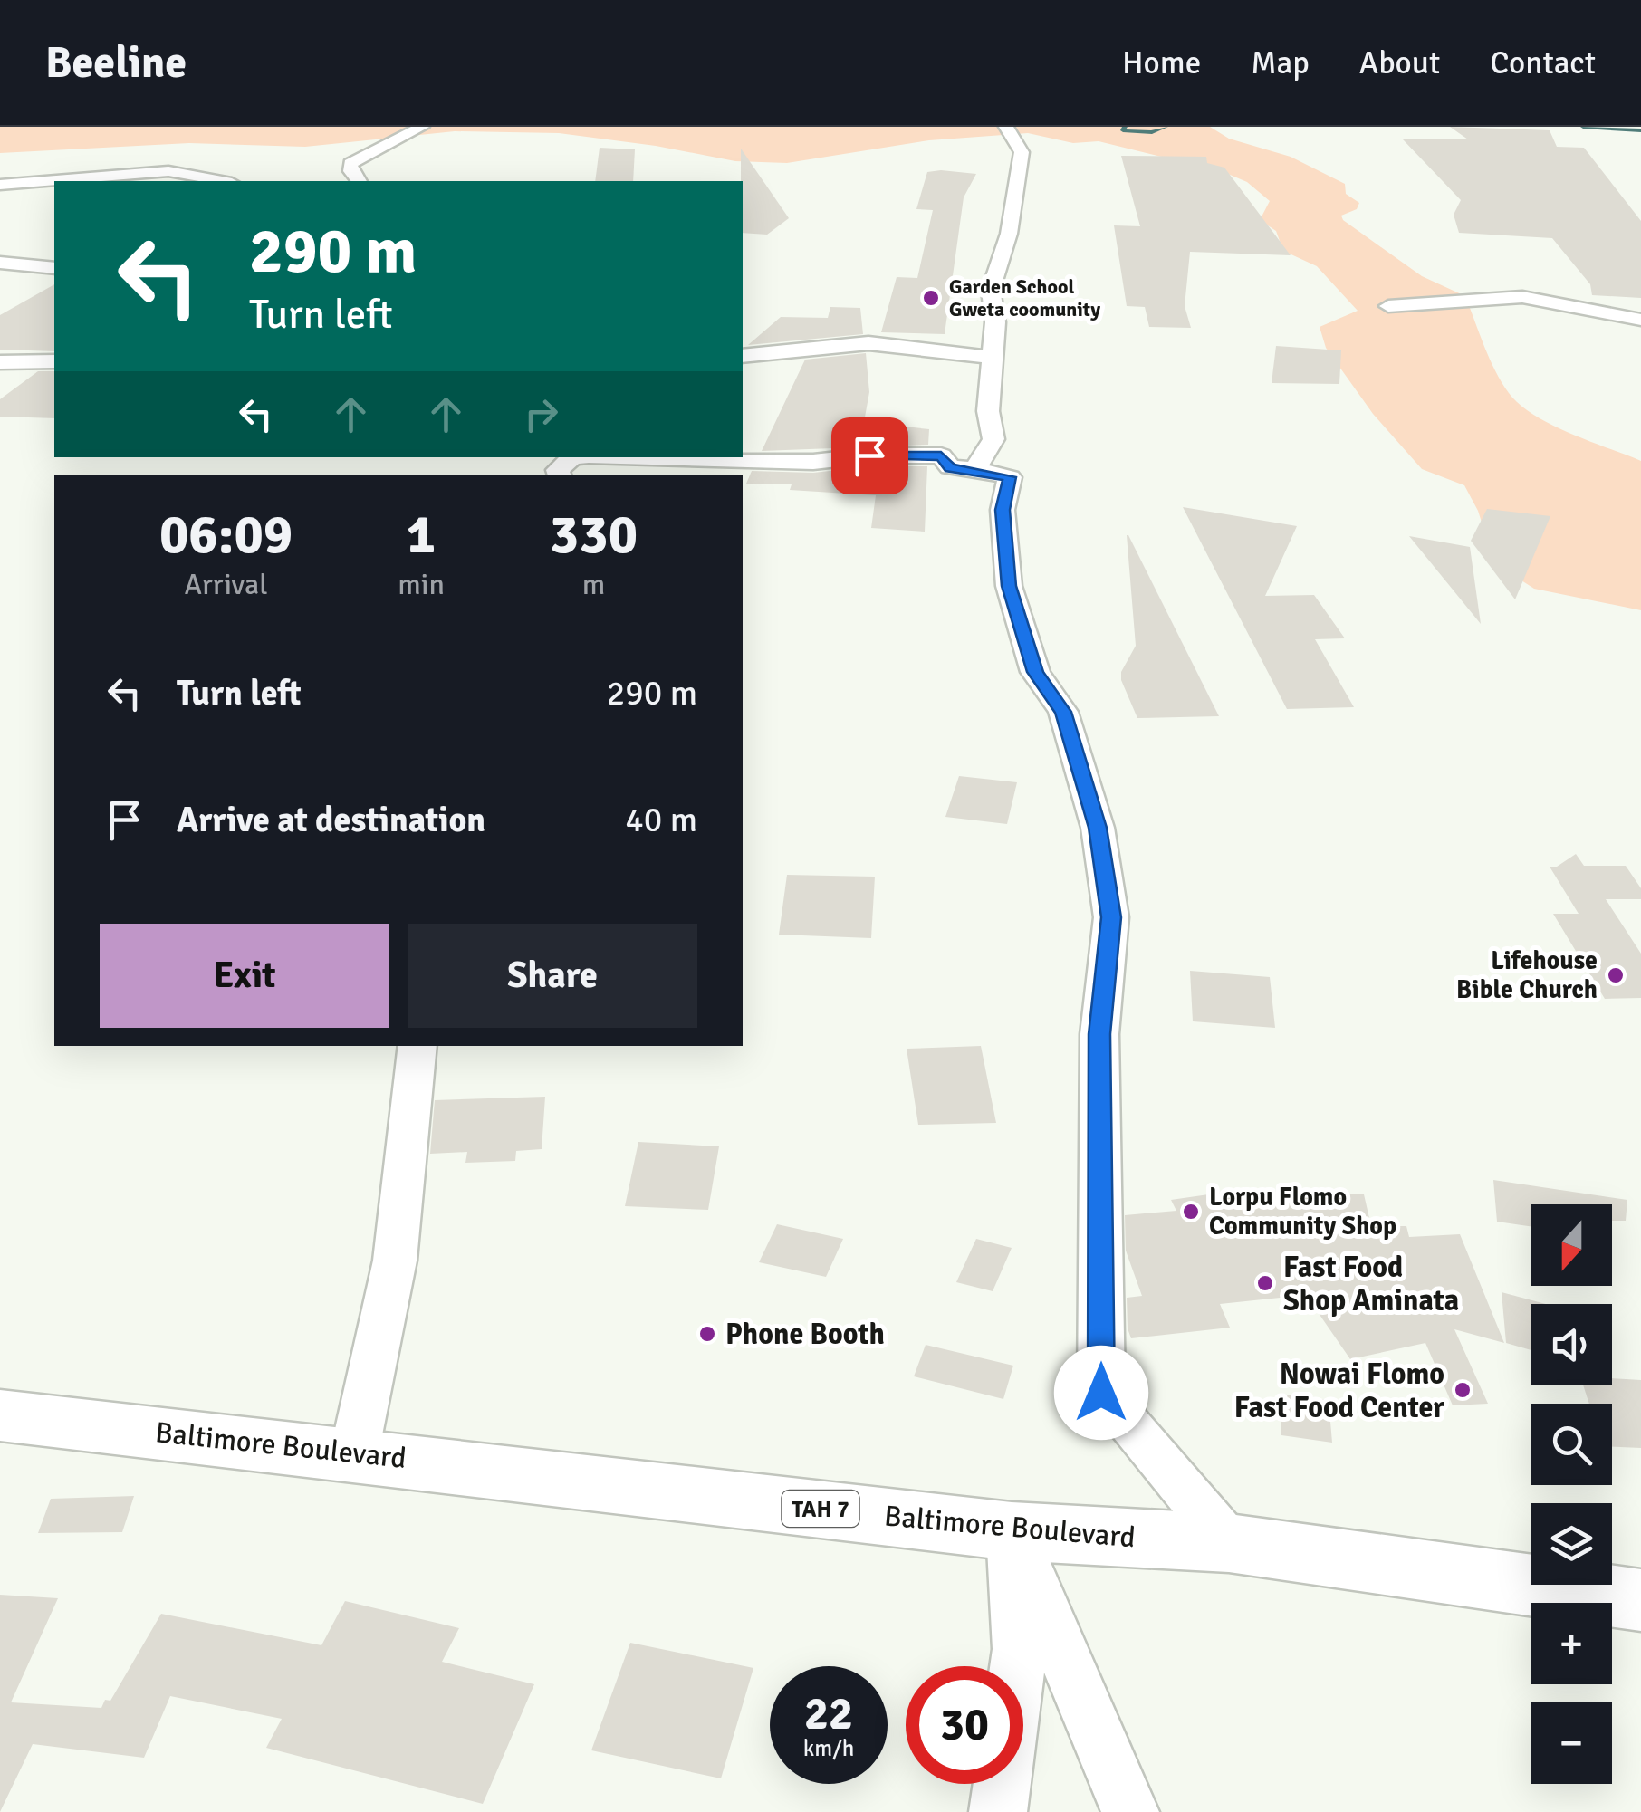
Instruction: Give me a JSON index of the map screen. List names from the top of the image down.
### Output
{
  "streets": {
    "highway": ["Baltimore Boulevard", "TAH 7"]
  },
  "places": [
    "Garden School Gweta coomunity",
    "Lifehouse Bible Church",
    "Lorpu Flomo Community Shop",
    "Fast Food Shop Aminata",
    "Phone Booth",
    "Nowai Flomo Fast Food Center"
  ],
  "north": "bottom",
  "page": {
    "header": "Beeline",
    "nav": [
      "Home",
      "Map",
      "About",
      "Contact"
    ],
    "turn": ["290 m", "Turn left"],
    "eta": [
      "06:09",
      "Arrival",
      "1",
      "min",
      "330",
      "m"
    ],
    "list": [
      {
        "name": "Turn left",
        "value": "290 m"
      },
      {
        "name": "Arrive at destination",
        "value": "40 m"
      }
    ],
    "buttons": ["Exit", "Share"],
    "map_buttons": ["+", "−"],
    "speed": "22 km/h",
    "limit": "30"
  }
}
